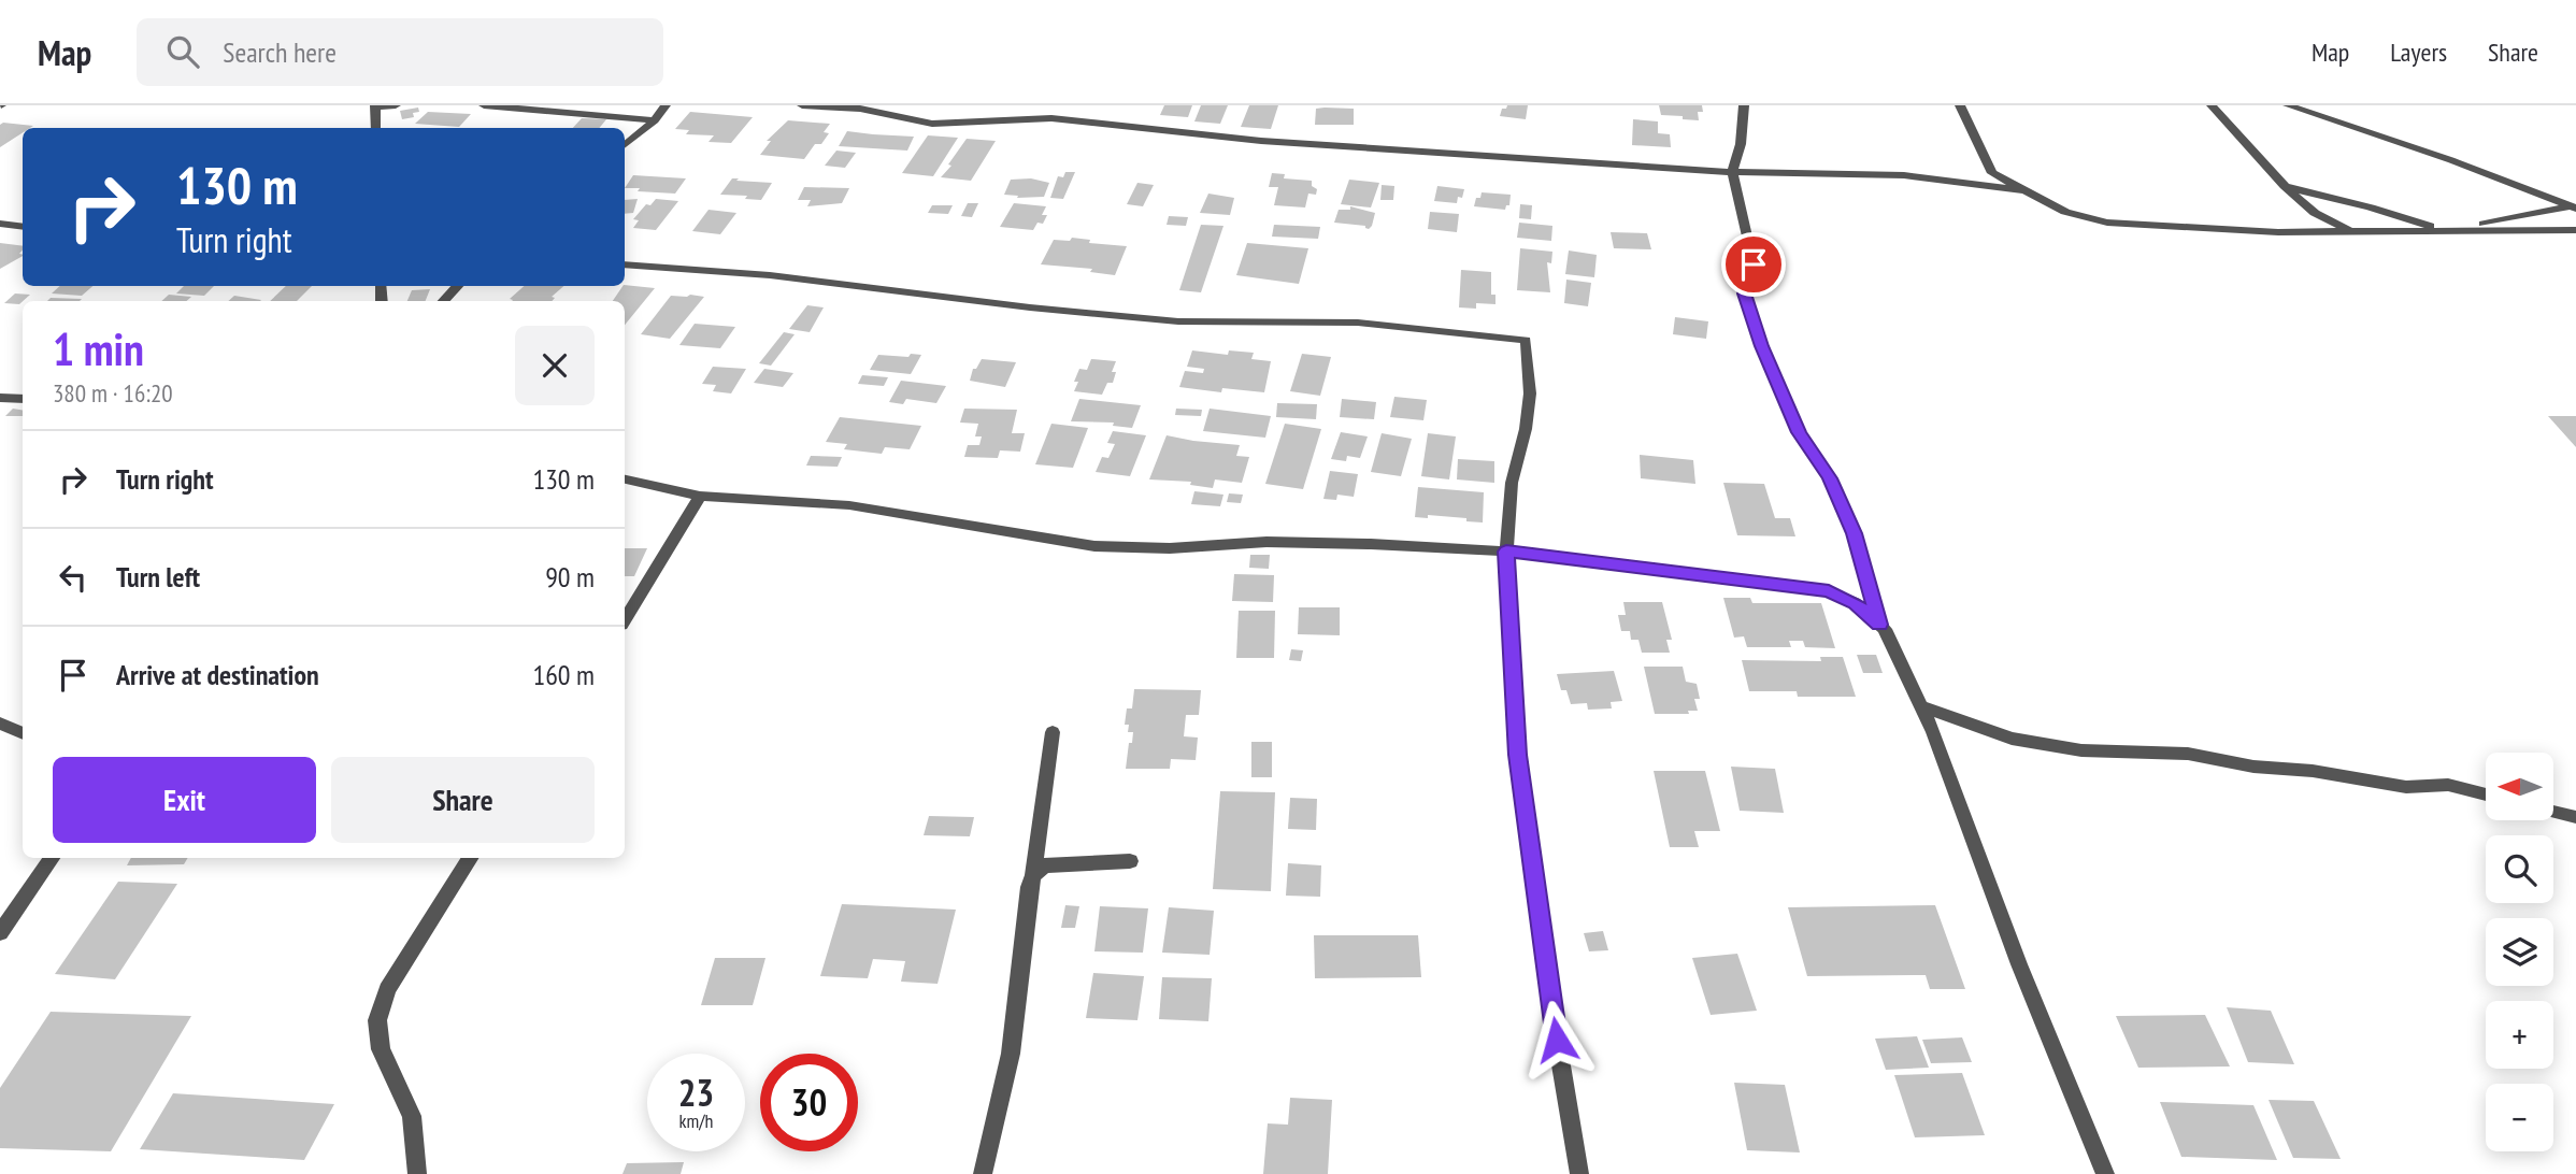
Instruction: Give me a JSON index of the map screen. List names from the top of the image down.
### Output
{
  "north": "left",
  "page": {
    "header": "Map",
    "search": "Search here",
    "nav": ["Map", "Layers", "Share"],
    "turn": ["130 m", "Turn right"],
    "heading": ["1 min", "380 m · 16:20"],
    "list": [
      {
        "name": "Turn right",
        "value": "130 m"
      },
      {
        "name": "Turn left",
        "value": "90 m"
      },
      {
        "name": "Arrive at destination",
        "value": "160 m"
      }
    ],
    "buttons": ["Exit", "Share"],
    "map_buttons": ["+", "−"],
    "speed": "23 km/h",
    "limit": "30"
  }
}
